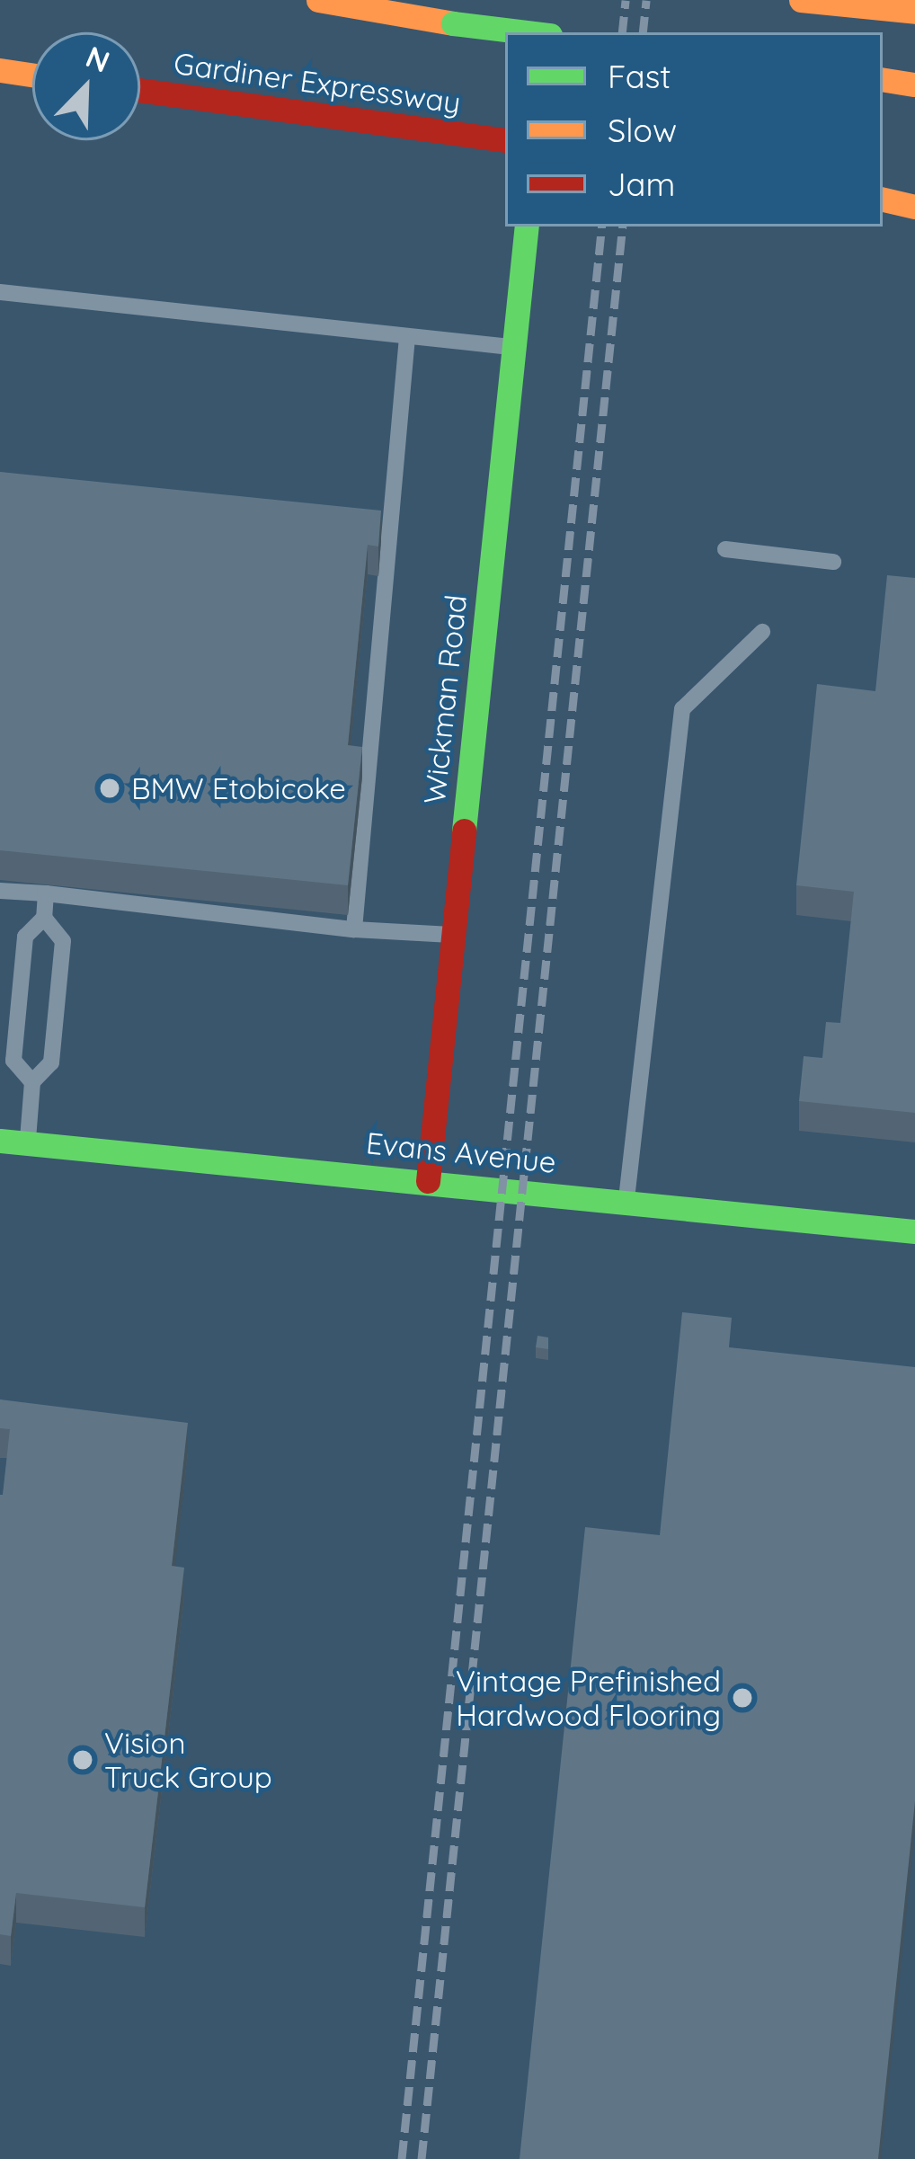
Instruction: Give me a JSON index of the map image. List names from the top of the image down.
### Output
{
  "streets": {
    "main road": ["Gardiner Expressway", "Wickman Road", "Evans Avenue"]
  },
  "crossings": [
    ["Wickman Road", "Evans Avenue"]
  ],
  "places": ["BMW Etobicoke", "Vintage Prefinished Hardwood Flooring", "Vision Truck Group"],
  "legend": ["Fast", "Slow", "Jam"],
  "north": "top right"
}
